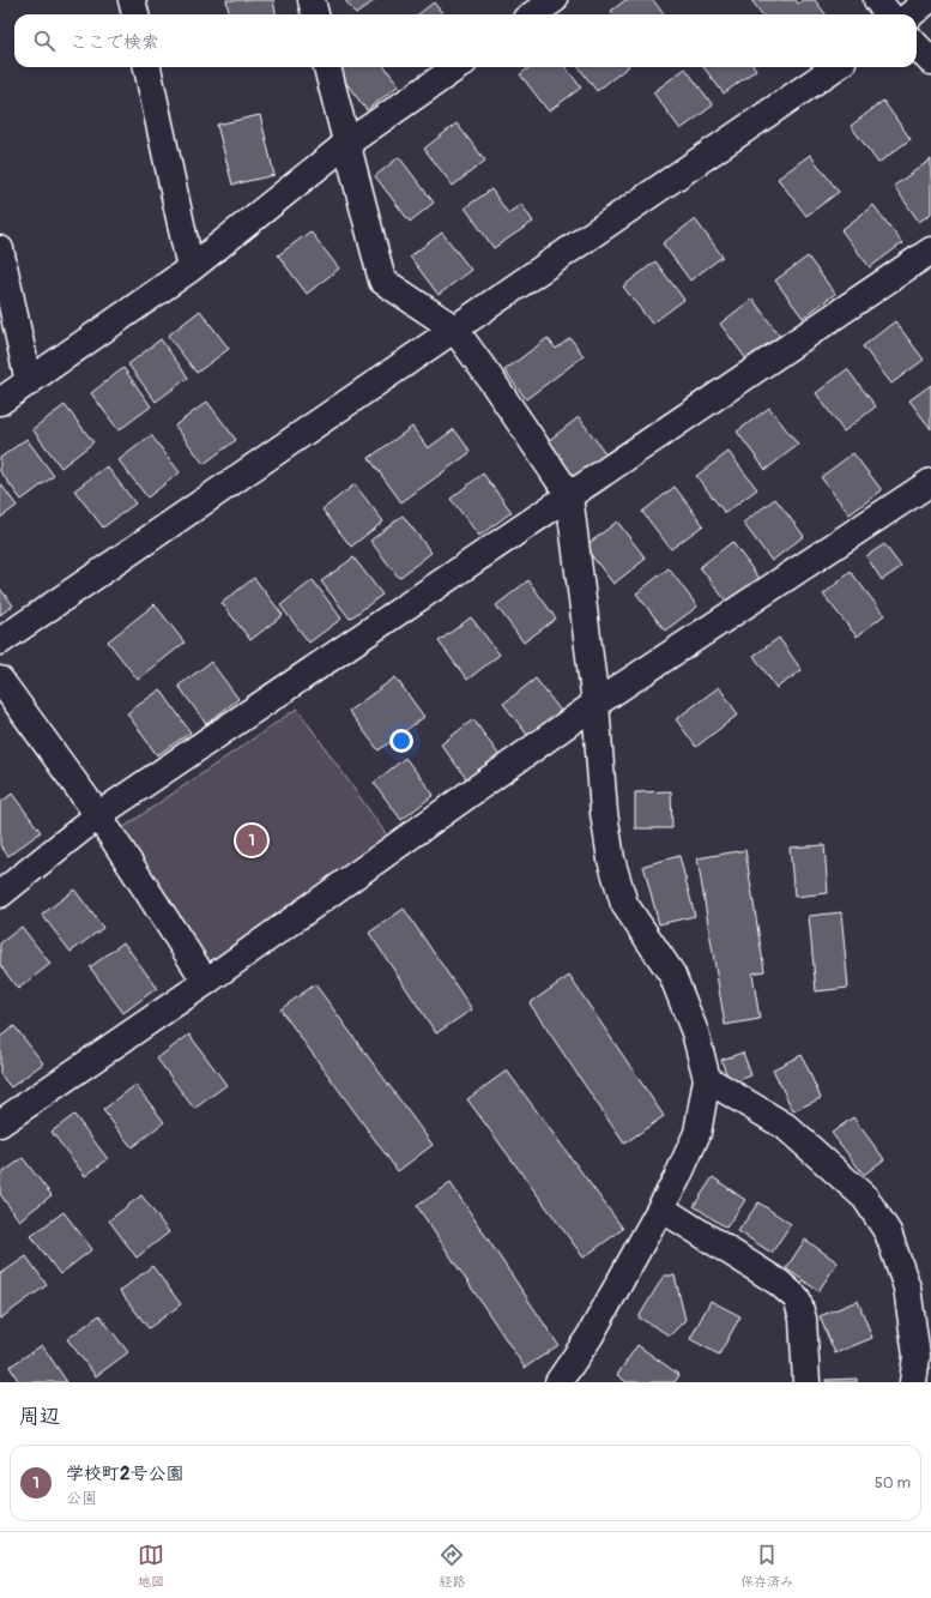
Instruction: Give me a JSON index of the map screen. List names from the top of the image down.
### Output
{
  "page": {
    "search": "ここで検索",
    "pins": "1",
    "heading": "周辺",
    "list": [
      {
        "mark": "1",
        "name": "学校町2号公園",
        "note": "公園",
        "value": "50 m"
      }
    ],
    "nav": ["地図", "経路", "保存済み"]
  }
}
